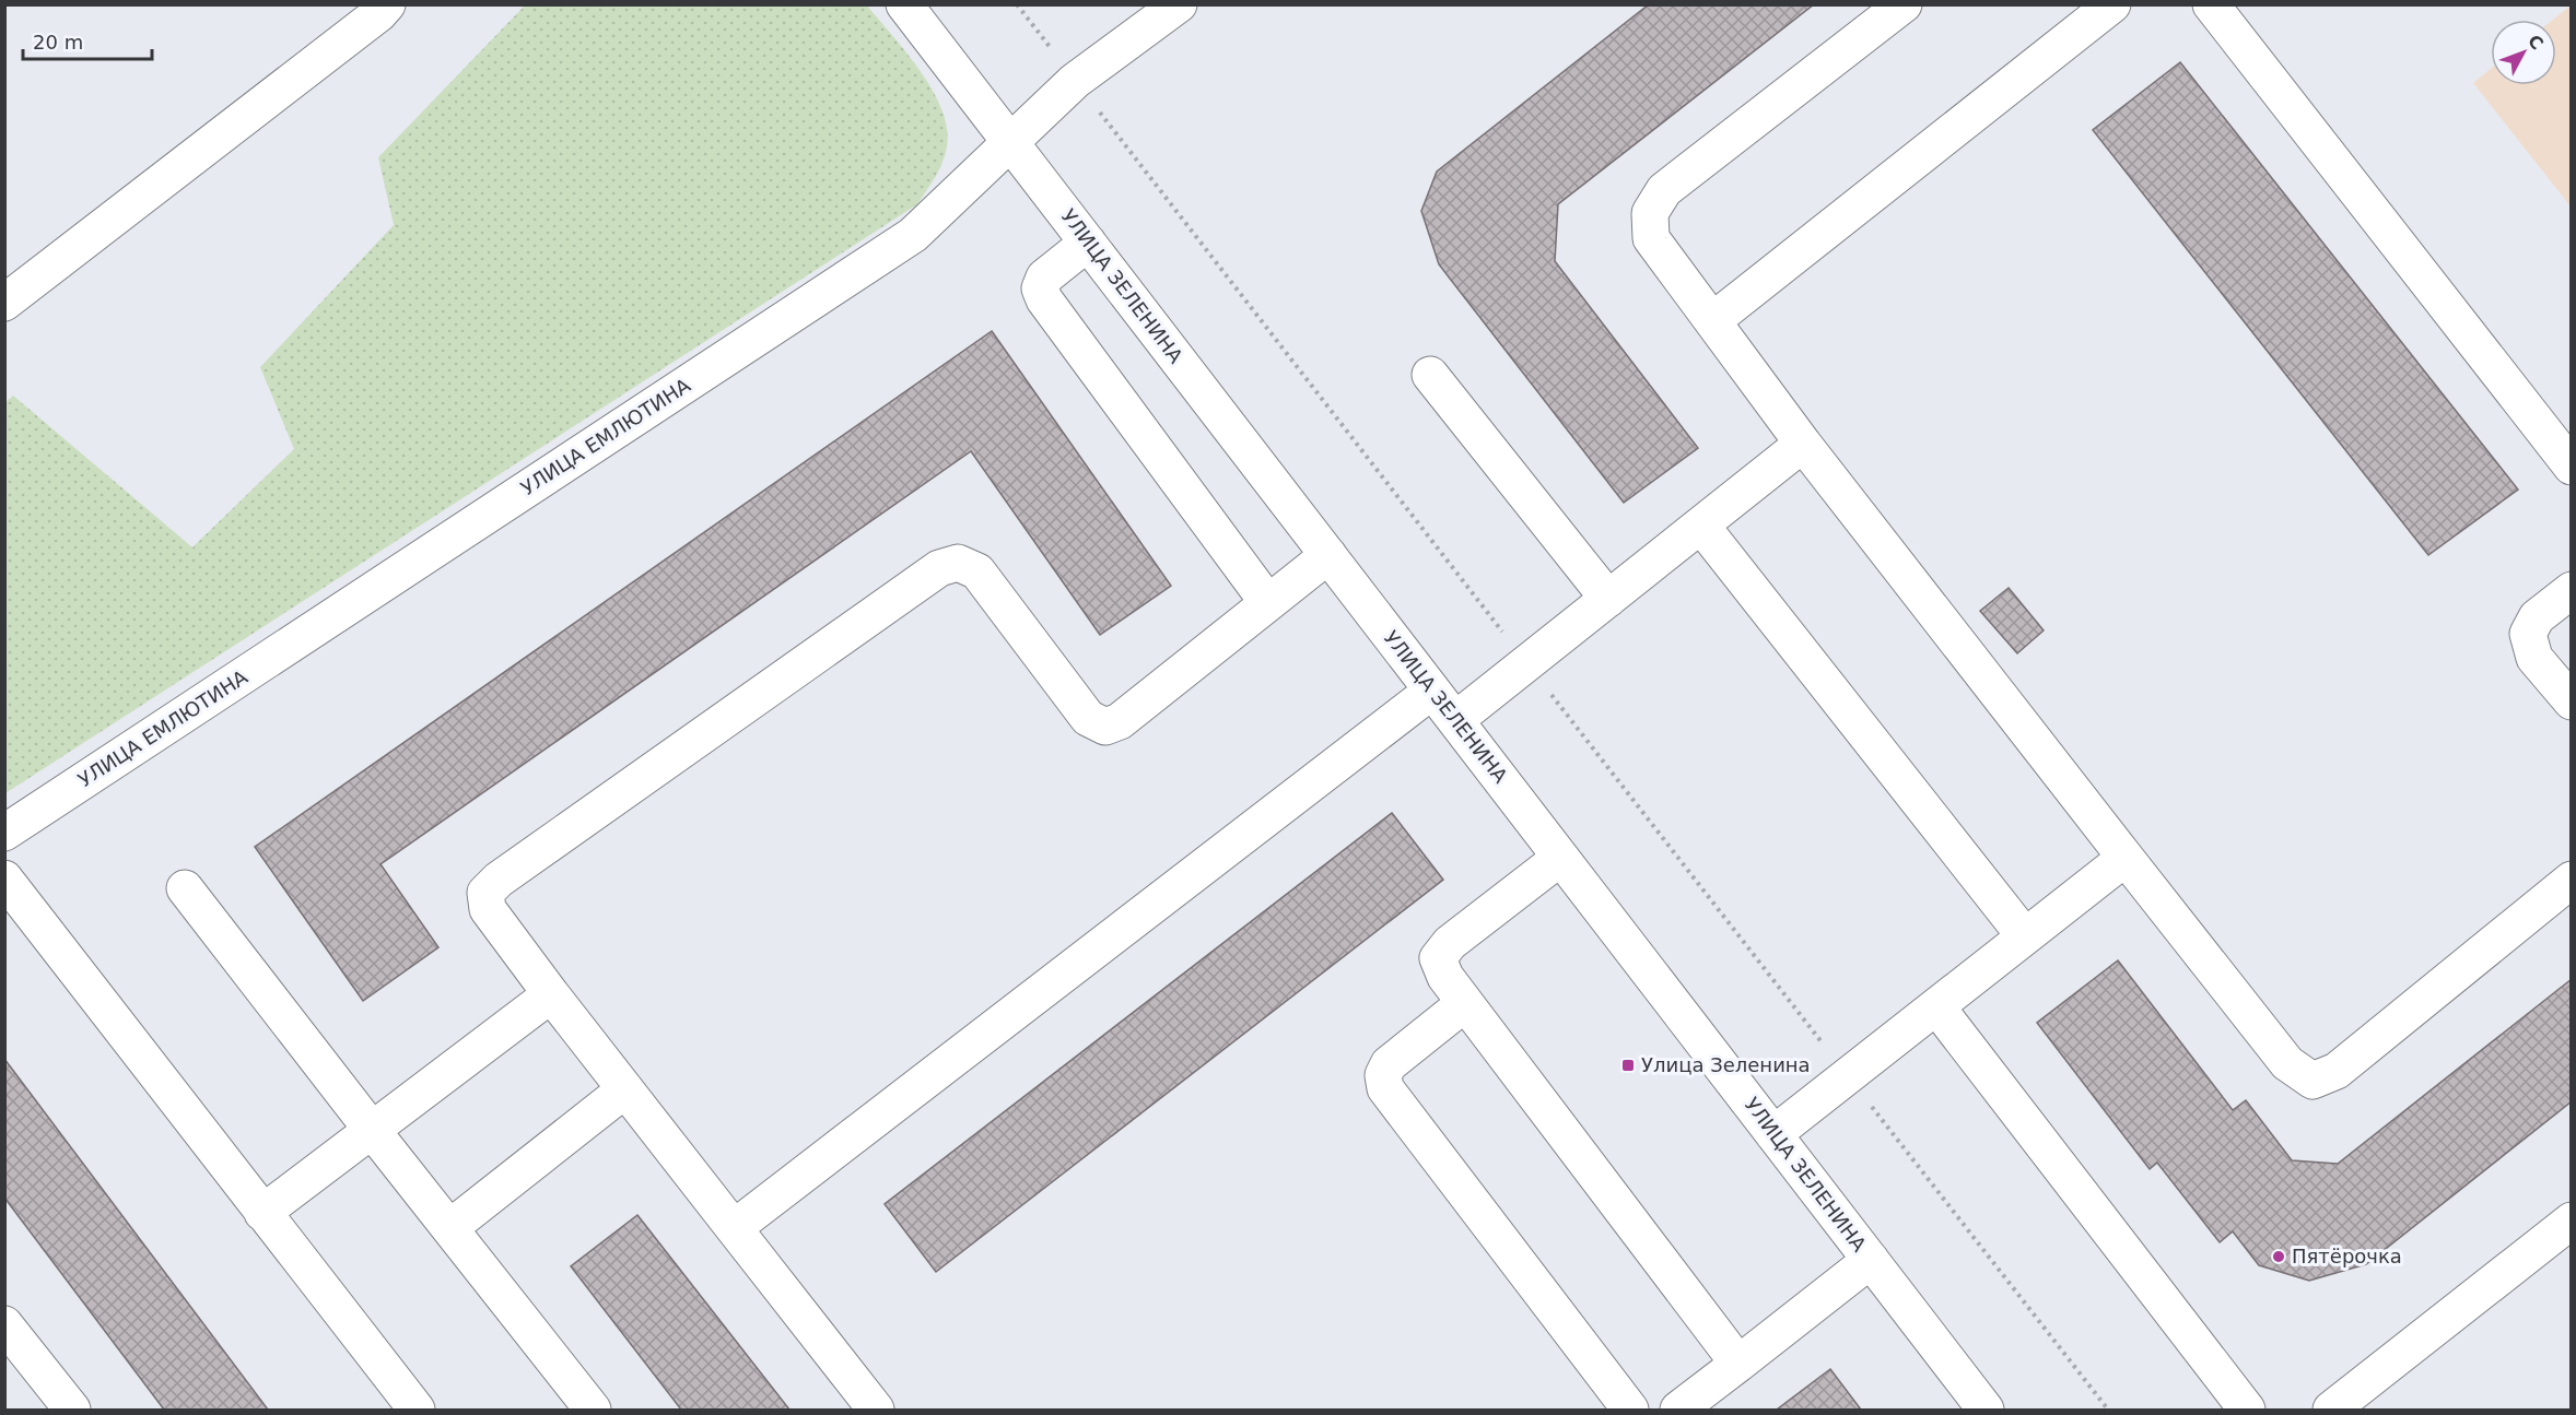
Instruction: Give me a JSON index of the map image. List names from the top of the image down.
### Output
{
  "streets": {
    "street": ["УЛИЦА ЗЕЛЕНИНА", "УЛИЦА ЕМЛЮТИНА"]
  },
  "crossings": [
    ["УЛИЦА ЗЕЛЕНИНА", "УЛИЦА ЕМЛЮТИНА"]
  ],
  "places": {
    "transit": ["Улица Зеленина"],
    "other": ["Пятёрочка"]
  },
  "scale_bar": "20 m",
  "north": "top right"
}
